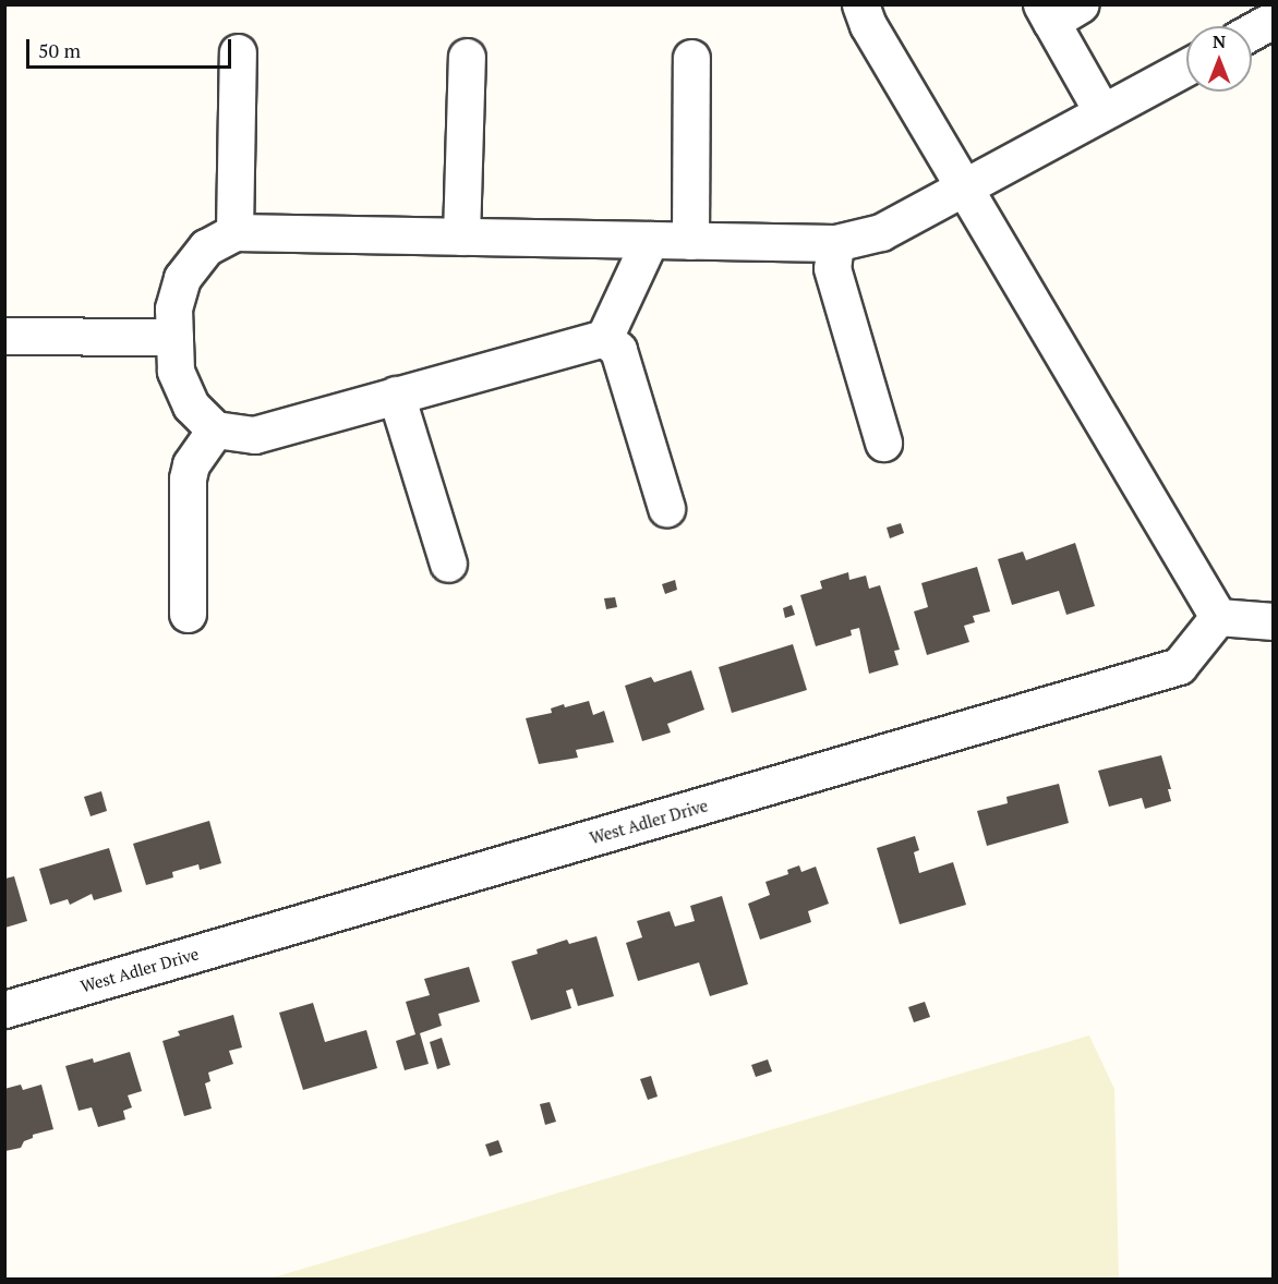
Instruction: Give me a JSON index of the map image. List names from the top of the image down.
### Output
{
  "streets": {
    "street": ["West Adler Drive"]
  },
  "scale_bar": "50 m",
  "north": "top"
}
